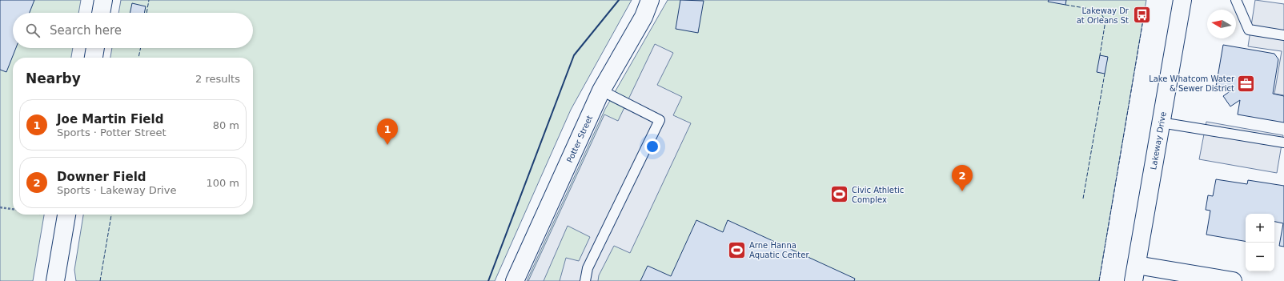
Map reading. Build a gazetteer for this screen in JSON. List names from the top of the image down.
{
  "streets": {
    "street": ["Potter Street", "Lakeway Drive"]
  },
  "places": {
    "bus stop": ["Lakeway Dr at Orleans St"],
    "office": ["Lake Whatcom Water & Sewer District"],
    "sports": ["Civic Athletic Complex", "Arne Hanna Aquatic Center"]
  },
  "north": "left",
  "page": {
    "search": "Search here",
    "heading": ["Nearby", "2 results"],
    "list": [
      {
        "mark": "1",
        "name": "Joe Martin Field",
        "note": "Sports · Potter Street",
        "value": "80 m"
      },
      {
        "mark": "2",
        "name": "Downer Field",
        "note": "Sports · Lakeway Drive",
        "value": "100 m"
      }
    ],
    "pins": ["1", "2"],
    "map_buttons": ["+", "−"]
  }
}
